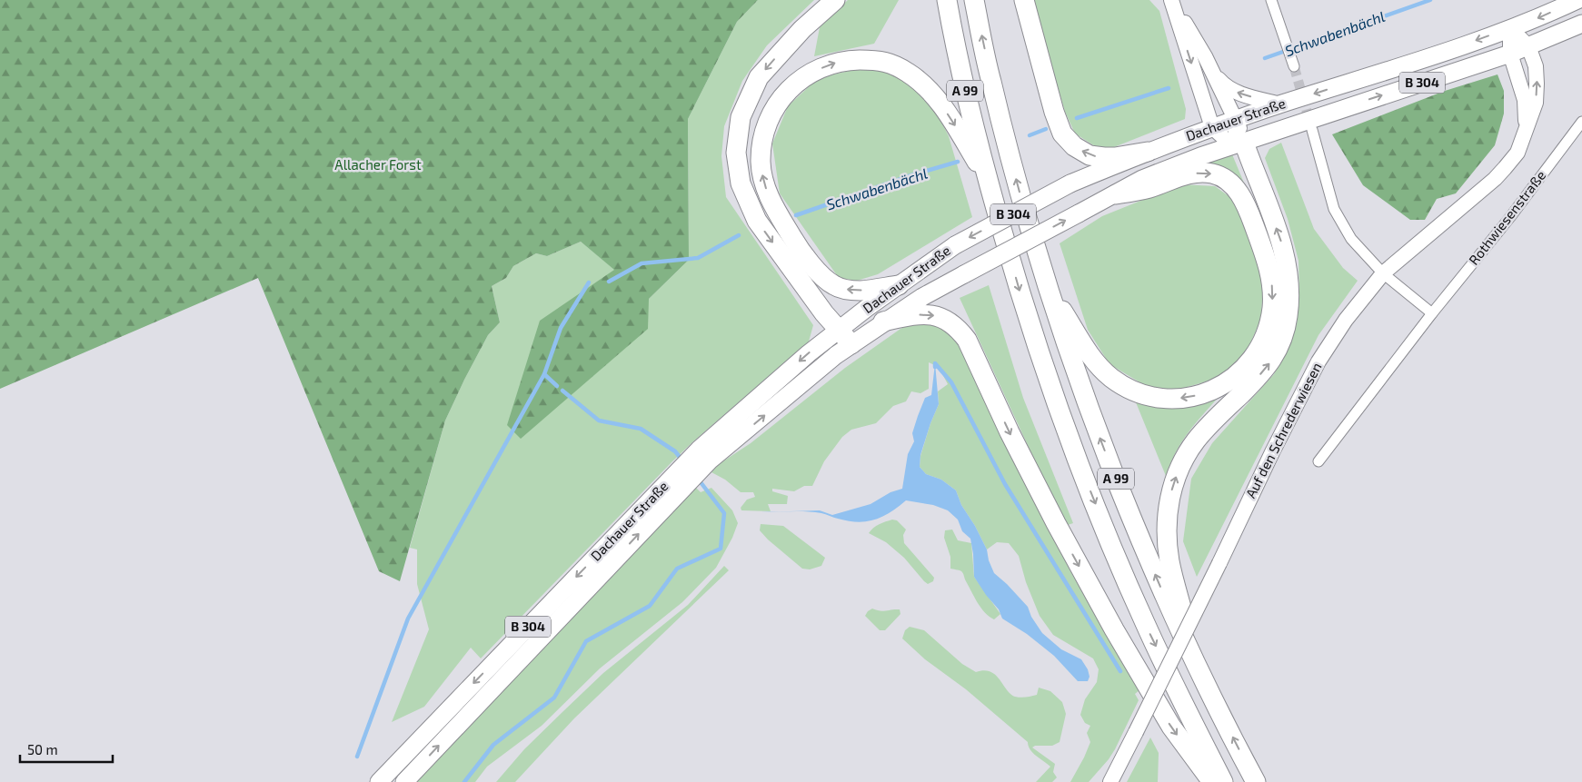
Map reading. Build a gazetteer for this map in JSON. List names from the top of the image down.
{
  "streets": {
    "highway": ["A 99"],
    "main road": ["B 304", "Dachauer Straße"],
    "street": ["Rothwiesenstraße", "Auf den Schrederwiesen"]
  },
  "crossings": [
    ["Dachauer Straße", "Auf den Schrederwiesen"]
  ],
  "water": ["Schwabenbächl"],
  "parks": ["Allacher Forst"],
  "scale_bar": "50 m"
}
